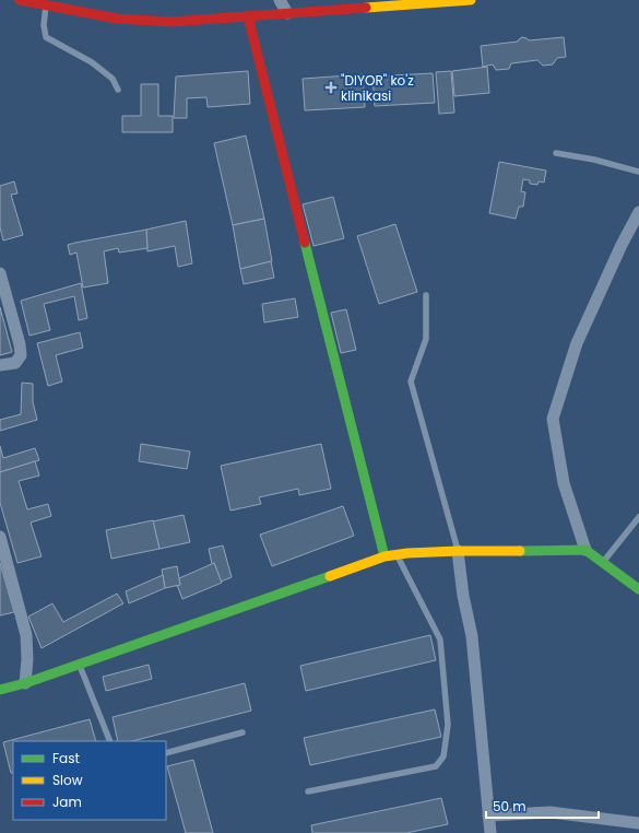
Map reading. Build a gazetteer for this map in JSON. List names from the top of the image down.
{
  "places": {
    "health": ["\"DIYOR\" ko'z klinikasi"]
  },
  "legend": ["Fast", "Slow", "Jam"],
  "scale_bar": "50 m"
}
